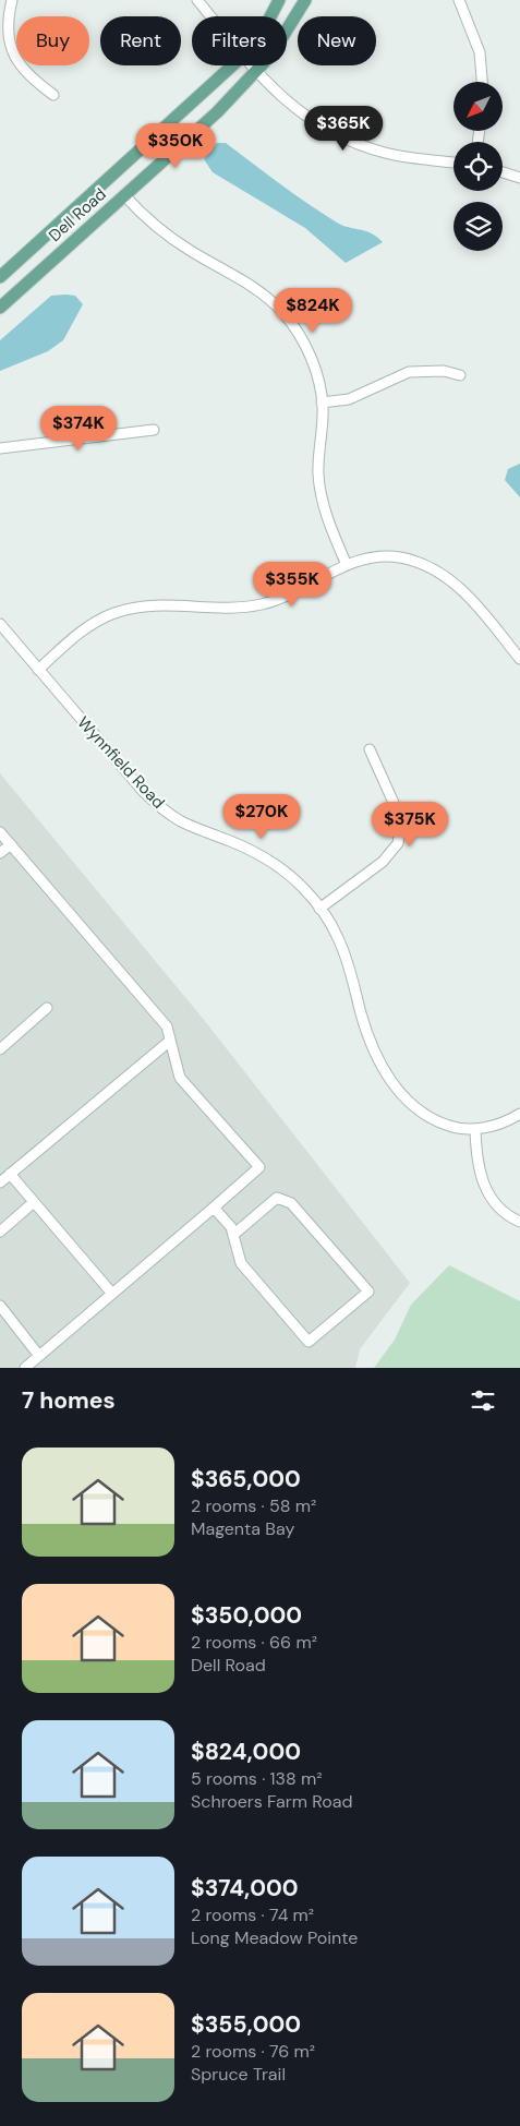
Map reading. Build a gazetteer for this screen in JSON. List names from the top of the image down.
{
  "streets": {
    "main road": ["Dell Road"],
    "street": ["Wynnfield Road"]
  },
  "north": "bottom left",
  "page": {
    "chip": [
      "Buy",
      "Rent",
      "Filters",
      "New"
    ],
    "price": [
      "$365K",
      "$350K",
      "$824K",
      "$374K",
      "$355K",
      "$270K",
      "$375K"
    ],
    "heading": "7 homes",
    "list": [
      {
        "name": "$365,000",
        "note": "2 rooms · 58 m² · Magenta Bay"
      },
      {
        "name": "$350,000",
        "note": "2 rooms · 66 m² · Dell Road"
      },
      {
        "name": "$824,000",
        "note": "5 rooms · 138 m² · Schroers Farm Road"
      },
      {
        "name": "$374,000",
        "note": "2 rooms · 74 m² · Long Meadow Pointe"
      },
      {
        "name": "$355,000",
        "note": "2 rooms · 76 m² · Spruce Trail"
      }
    ]
  }
}
